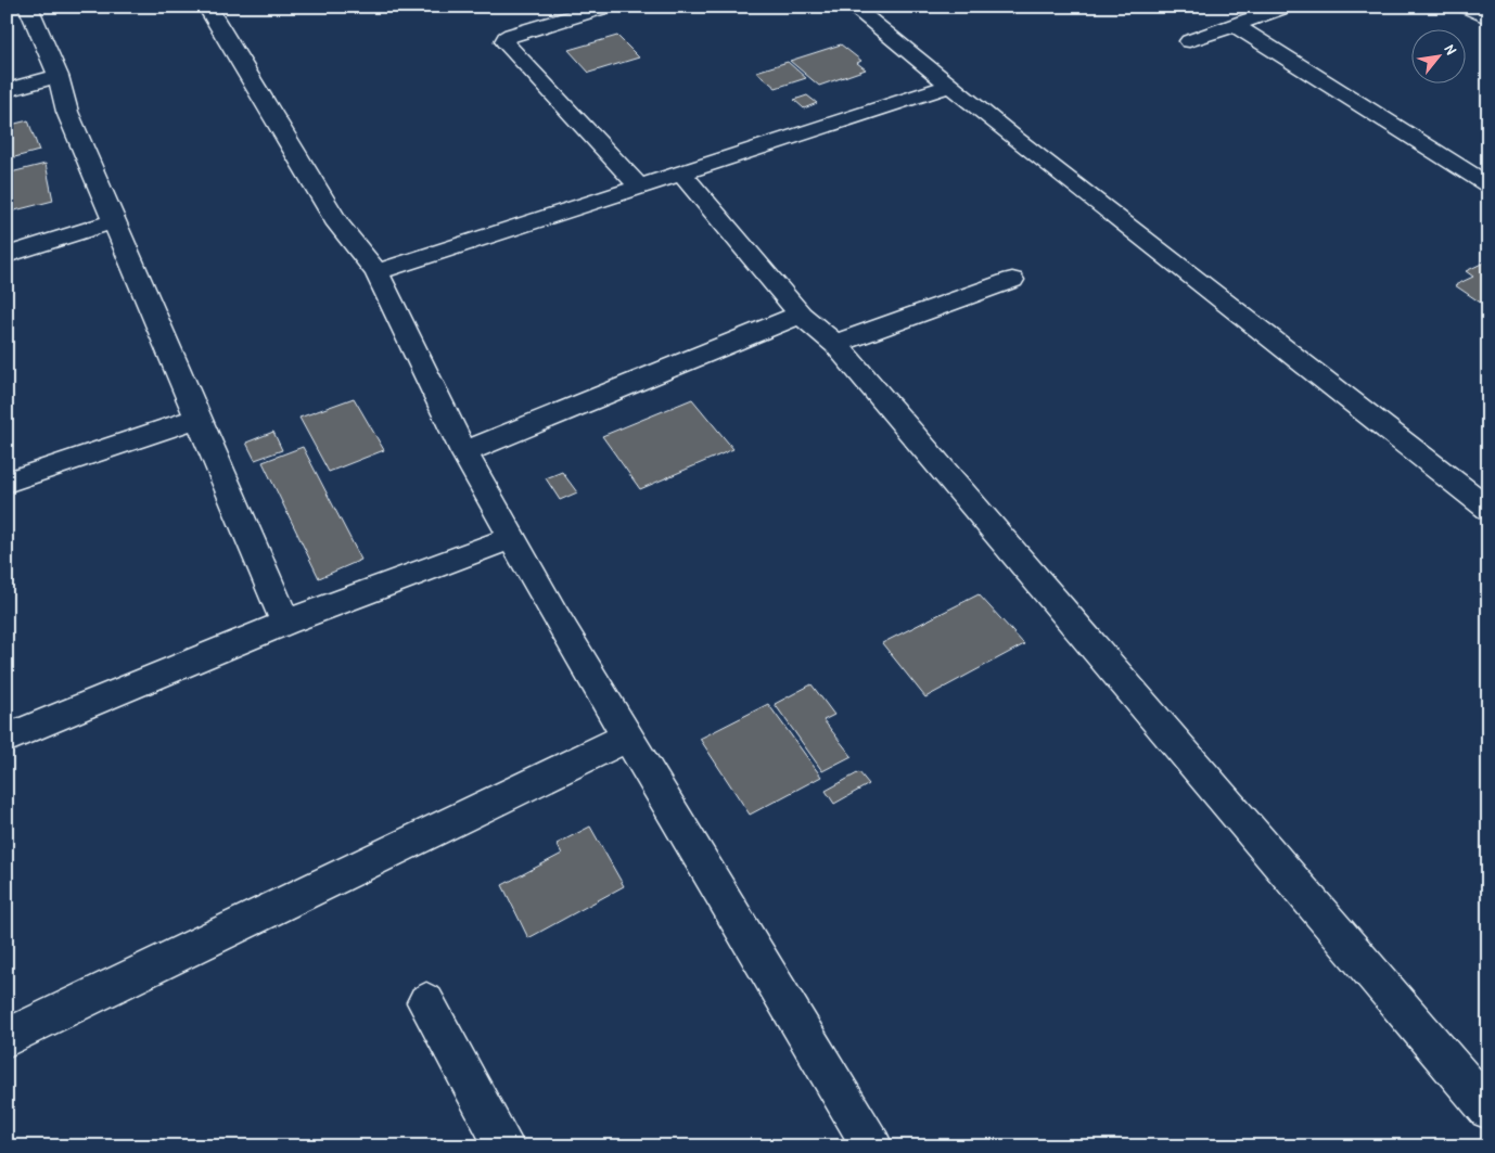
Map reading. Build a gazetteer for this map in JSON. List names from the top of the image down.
{
  "north": "top right"
}
